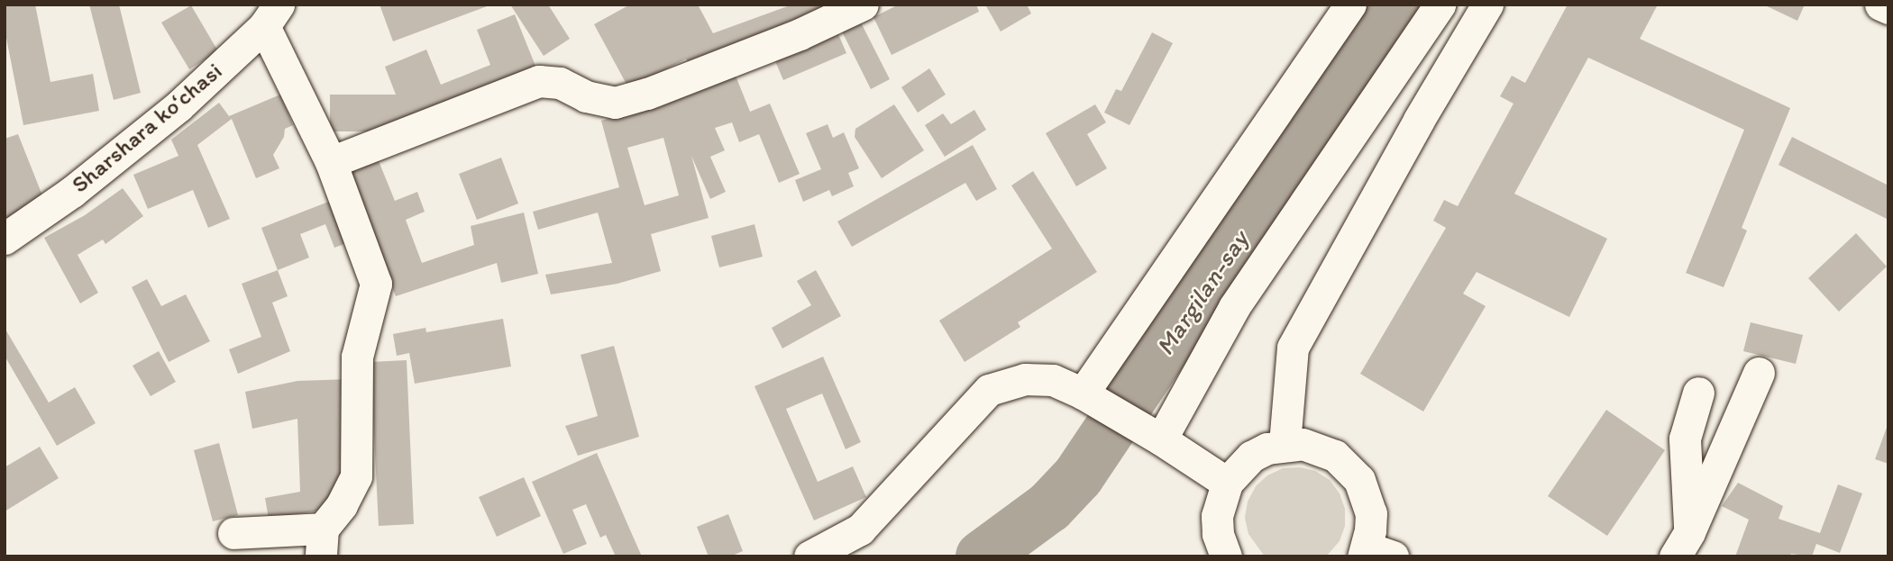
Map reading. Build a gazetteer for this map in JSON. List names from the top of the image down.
{
  "streets": {
    "street": ["Sharshara koʻchasi"]
  },
  "water": ["Margilan-say"]
}
